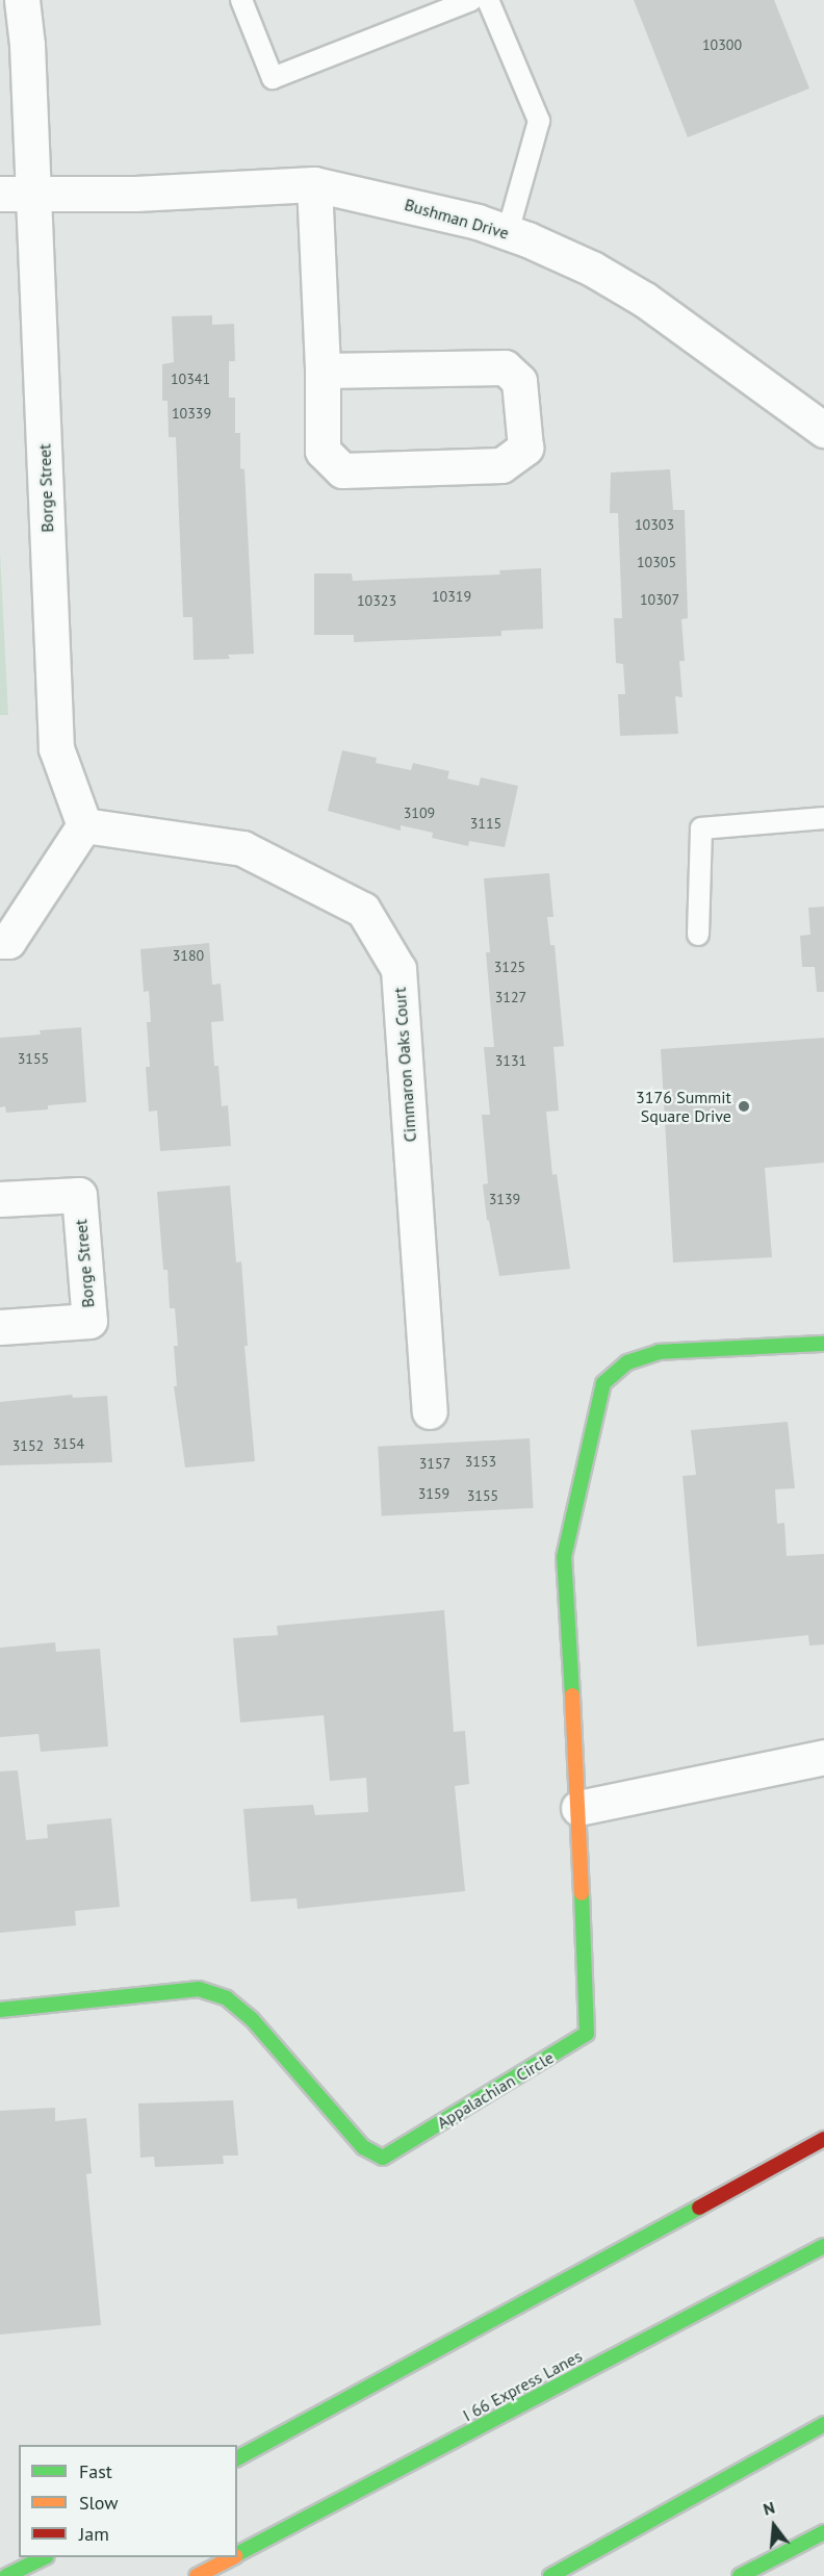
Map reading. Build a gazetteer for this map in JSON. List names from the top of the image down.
{
  "streets": {
    "main road": ["Appalachian Circle", "I 66 Express Lanes"],
    "street": ["Bushman Drive", "Borge Street", "Cimmaron Oaks Court"]
  },
  "crossings": [
    ["Bushman Drive", "Borge Street"],
    ["Borge Street", "Cimmaron Oaks Court"]
  ],
  "places": ["3176 Summit Square Drive"],
  "house_numbers": [
    "10300",
    "10341",
    "10339",
    "10303",
    "10305",
    "10319",
    "10307",
    "10323",
    "3109",
    "3115",
    "3180",
    "3125",
    "3127",
    "3155",
    "3131",
    "3139",
    "3154",
    "3152",
    "3153",
    "3157",
    "3159",
    "3155"
  ],
  "legend": ["Fast", "Slow", "Jam"],
  "north": "top"
}
